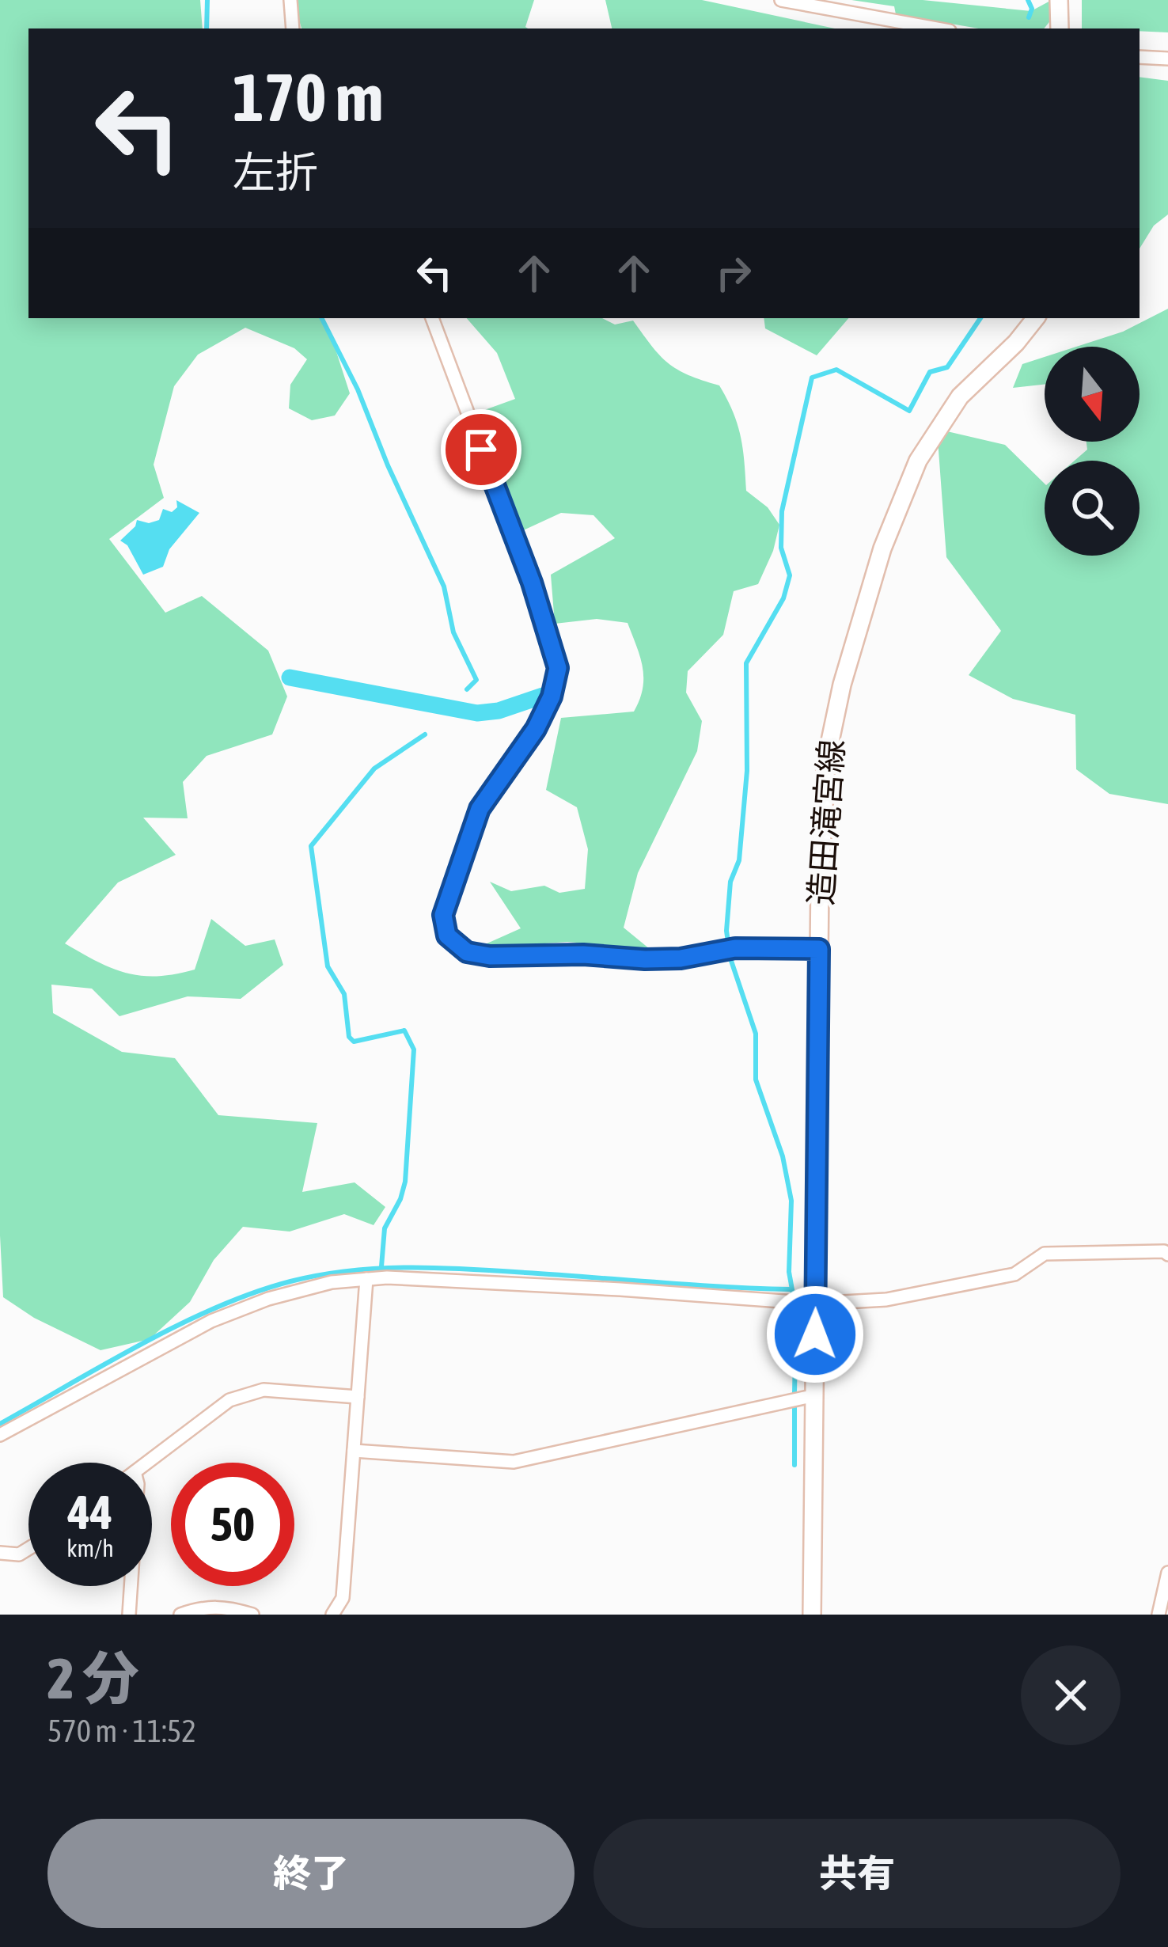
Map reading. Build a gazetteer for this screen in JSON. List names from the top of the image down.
{
  "streets": {
    "main road": ["造田滝宮線"]
  },
  "north": "bottom",
  "page": {
    "turn": ["170 m", "左折"],
    "speed": "44 km/h",
    "limit": "50",
    "heading": ["2 分", "570 m · 11:52"],
    "buttons": ["終了", "共有"]
  }
}
